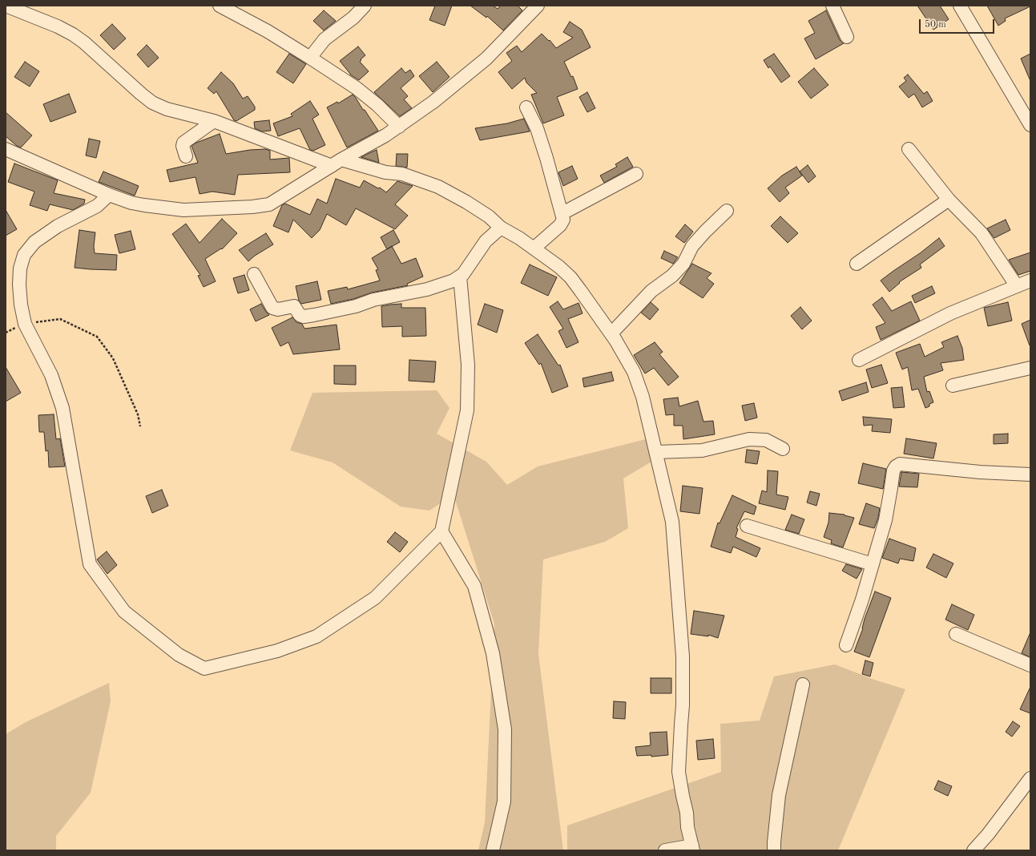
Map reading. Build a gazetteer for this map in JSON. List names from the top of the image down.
{
  "scale_bar": "50 m"
}
